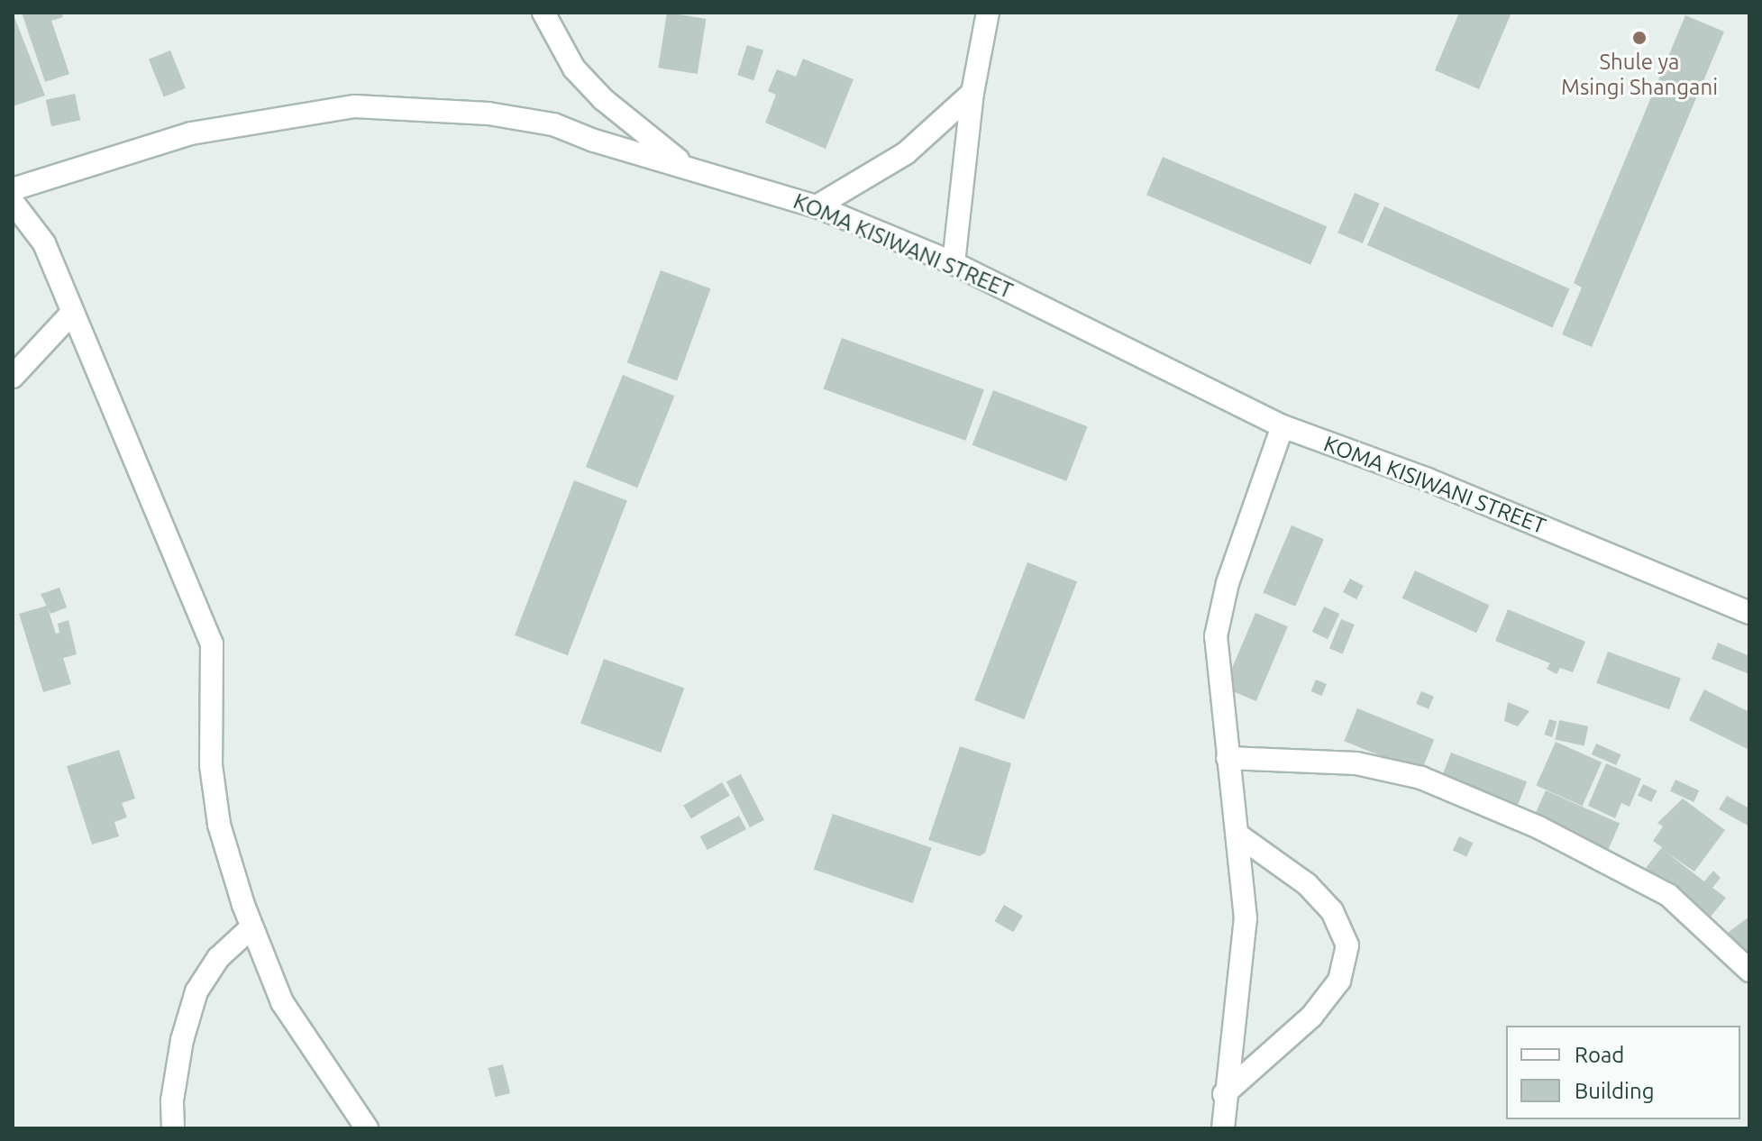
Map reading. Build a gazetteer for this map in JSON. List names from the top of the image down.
{
  "streets": {
    "street": ["KOMA KISIWANI STREET"]
  },
  "places": ["Shule ya Msingi Shangani"],
  "legend": ["Road", "Building"]
}
